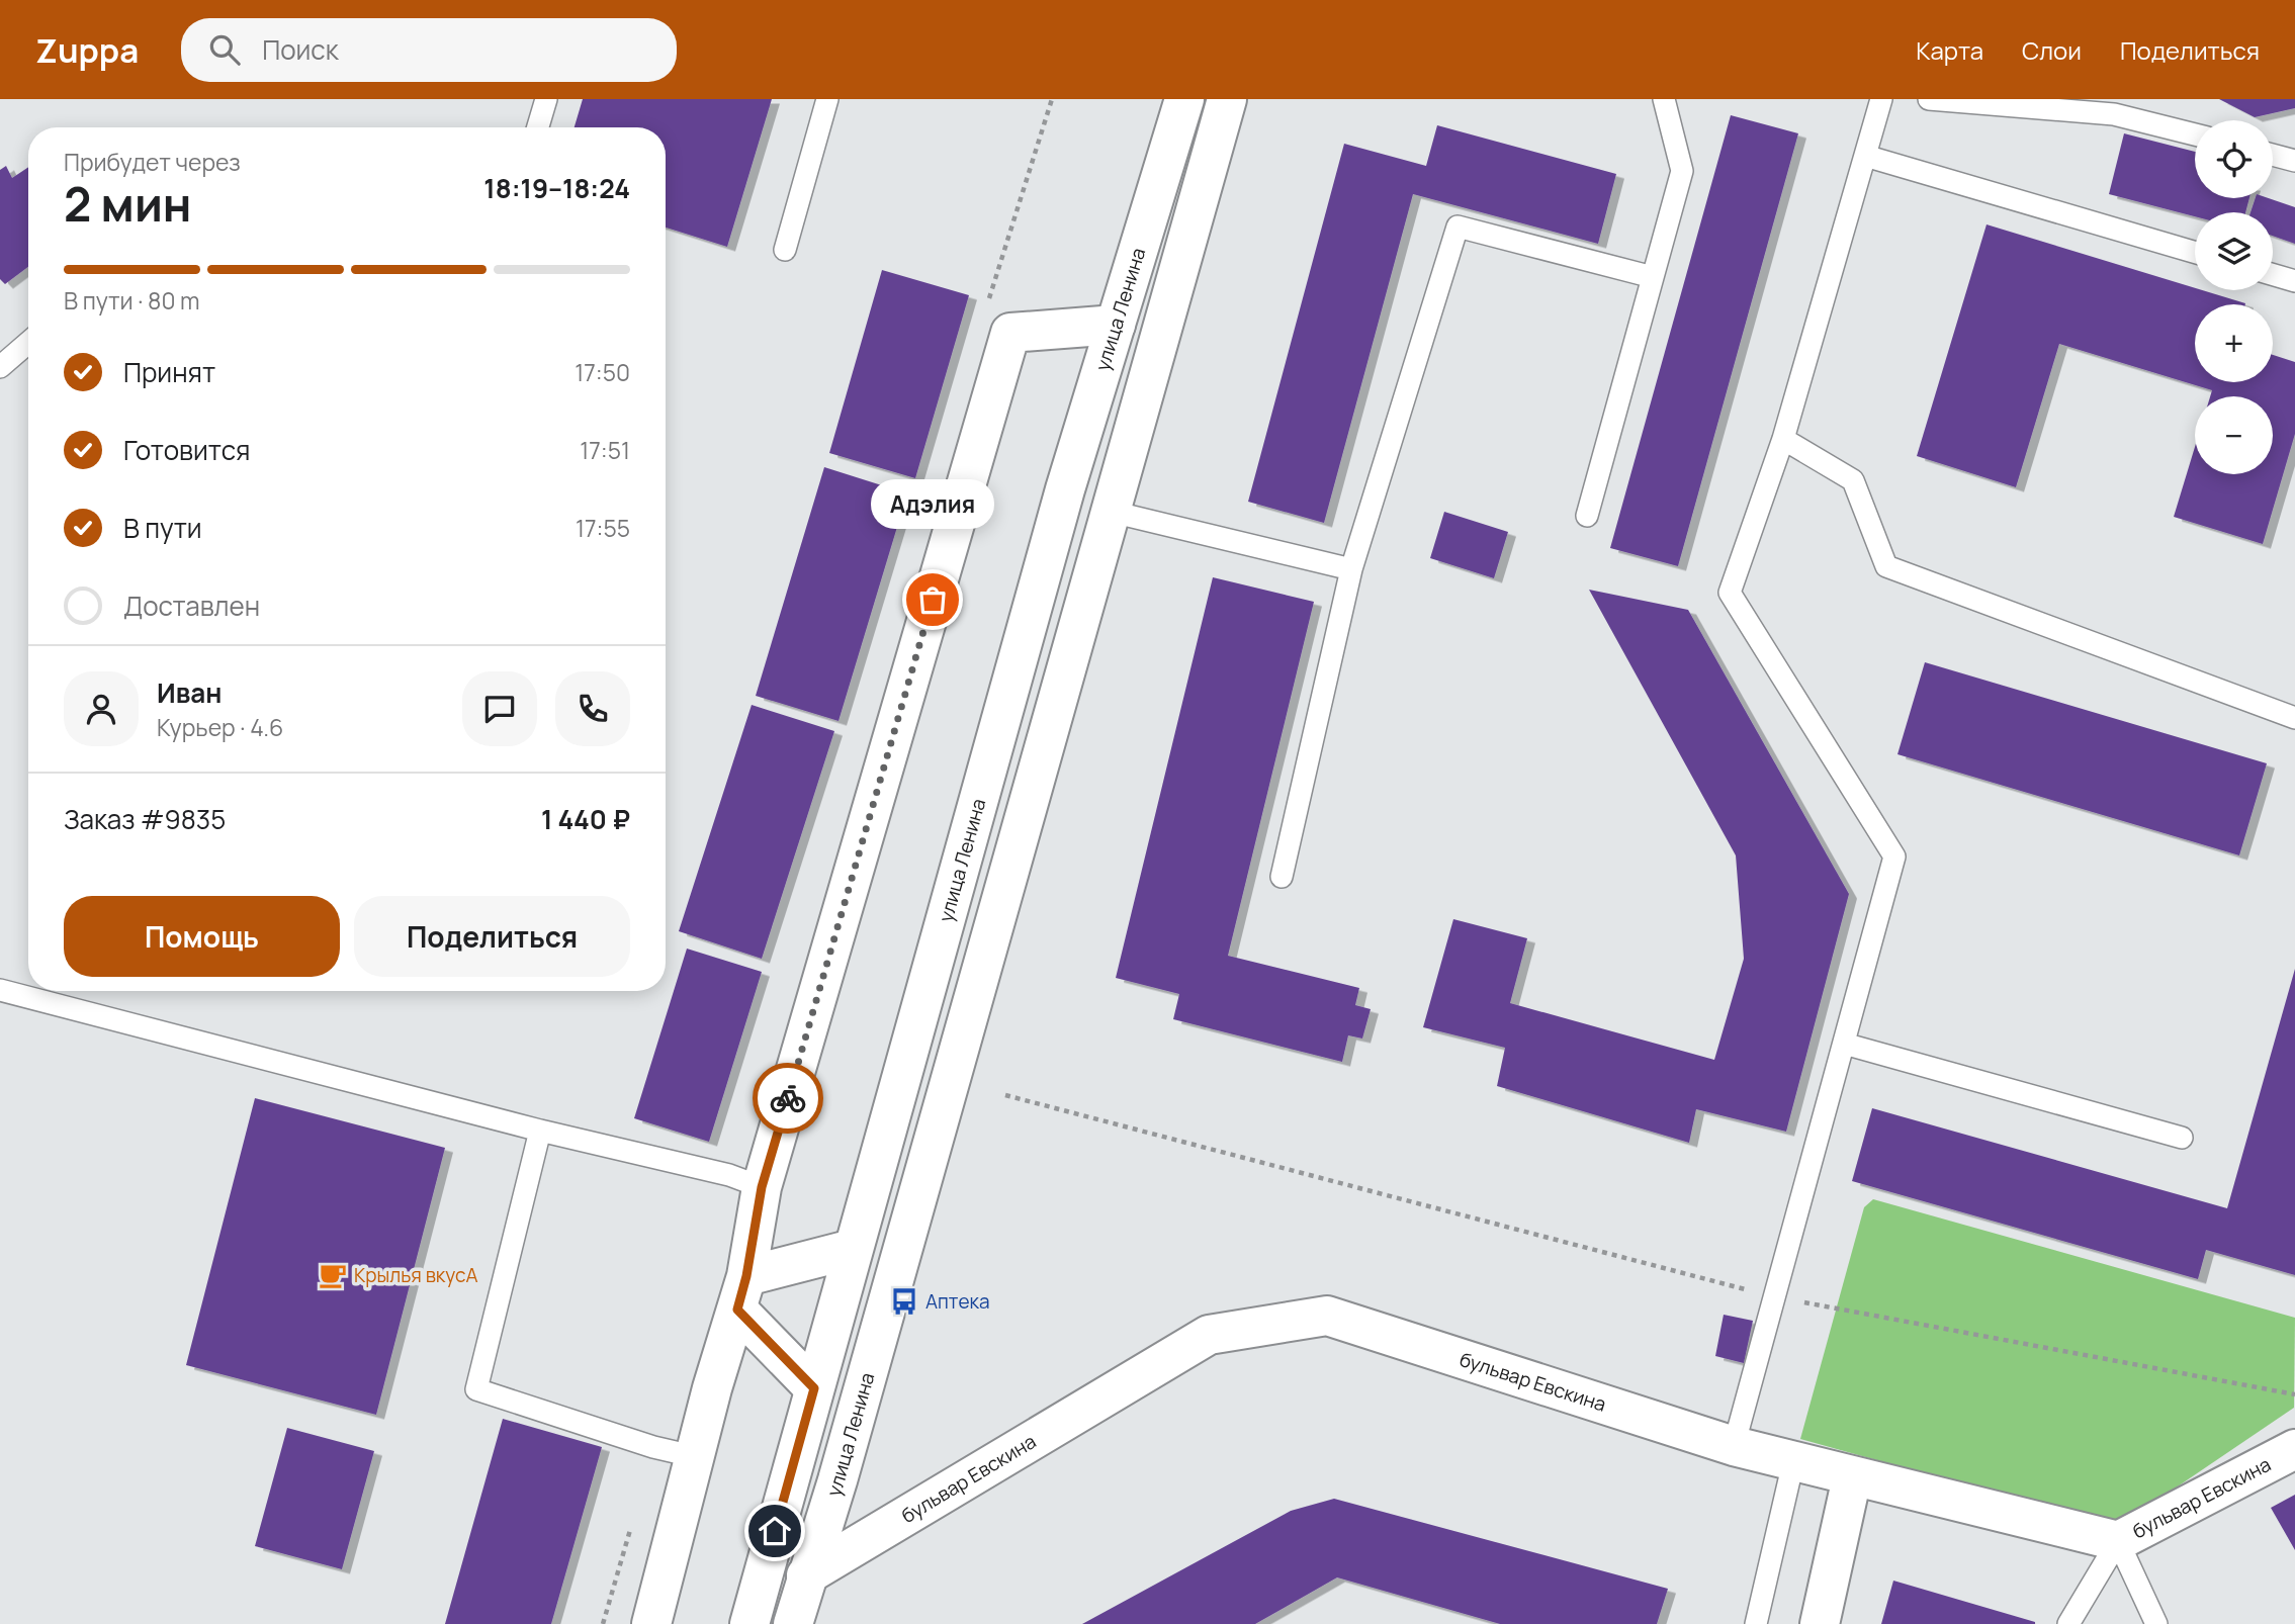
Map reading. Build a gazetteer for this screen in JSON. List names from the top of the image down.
{
  "streets": {
    "street": ["улица Ленина", "бульвар Евскина"]
  },
  "crossings": [
    ["улица Ленина", "бульвар Евскина"]
  ],
  "places": {
    "other": ["Адэлия"],
    "cafe": ["Крылья вкусА"],
    "bus stop": ["Аптека"]
  },
  "page": {
    "header": "Zuppa",
    "search": "Поиск",
    "nav": ["Карта", "Слои", "Поделиться"],
    "map_buttons": ["+", "−"],
    "heading": ["2 мин", "Прибудет через", "18:19–18:24"],
    "panel": [
      "Иван",
      "Курьер · 4.6",
      "Заказ #9835",
      "1 440 ₽"
    ],
    "bar": "В пути · 80 m",
    "list": [
      ["Принят", "17:50"],
      ["Готовится", "17:51"],
      ["В пути", "17:55"],
      "Доставлен"
    ],
    "bubble": "Адэлия",
    "buttons": ["Помощь", "Поделиться"]
  }
}
